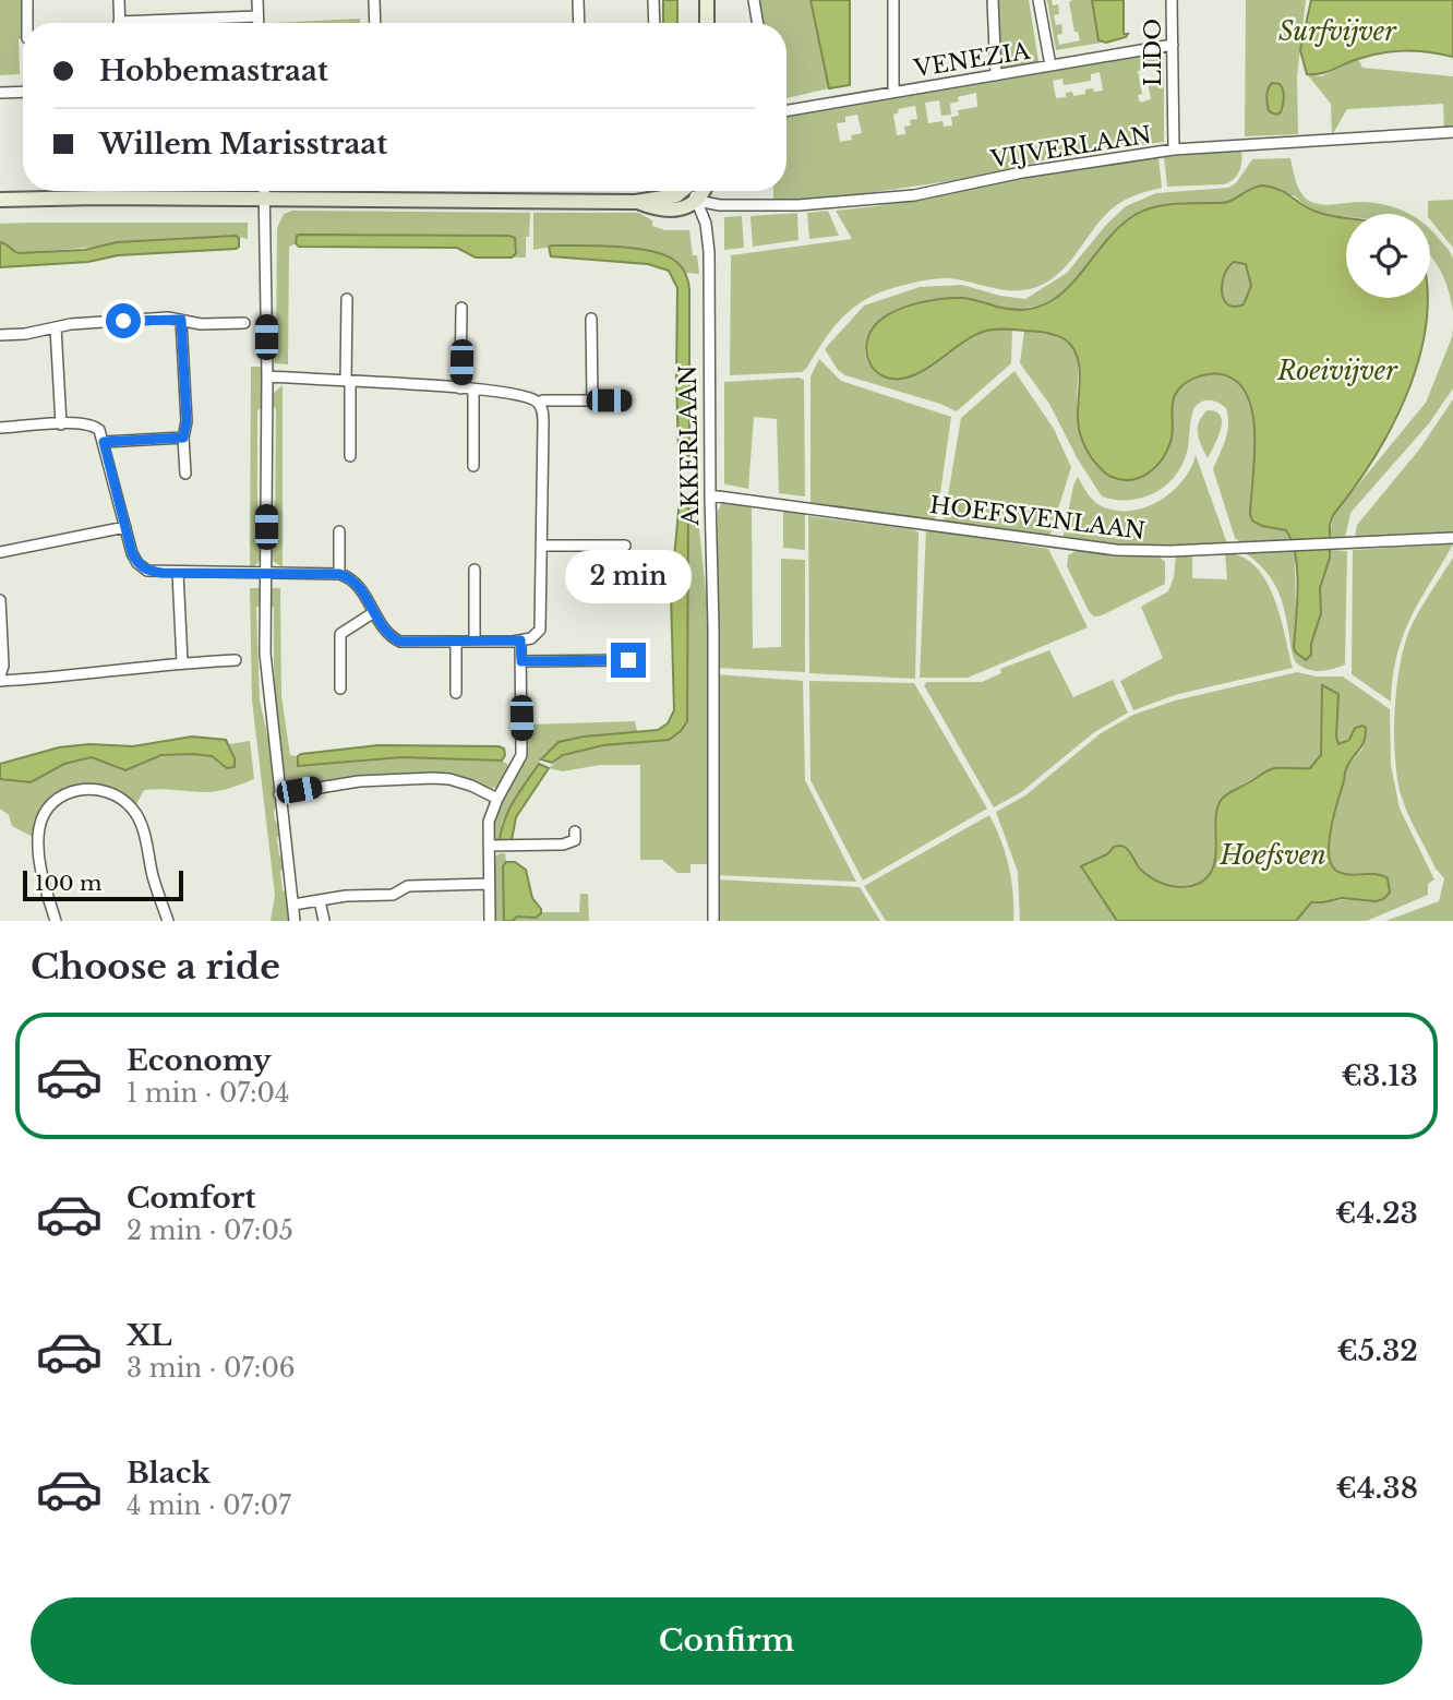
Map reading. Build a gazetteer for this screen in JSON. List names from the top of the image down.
{
  "streets": {
    "street": [
      "LIDO",
      "VENEZIA",
      "VIJVERLAAN",
      "AKKERLAAN",
      "HOEFSVENLAAN"
    ]
  },
  "crossings": [
    ["LIDO", "VENEZIA"],
    ["LIDO", "VIJVERLAAN"],
    ["VIJVERLAAN", "AKKERLAAN"],
    ["AKKERLAAN", "HOEFSVENLAAN"]
  ],
  "water": ["Surfvijver", "Roeivijver", "Hoefsven"],
  "scale_bar": "100 m",
  "page": {
    "banner": ["Hobbemastraat", "Willem Marisstraat"],
    "bubble": "2 min",
    "scale": "100 m",
    "heading": "Choose a ride",
    "list": [
      {
        "name": "Economy",
        "note": "1 min · 07:04",
        "value": "€3.13"
      },
      {
        "name": "Comfort",
        "note": "2 min · 07:05",
        "value": "€4.23"
      },
      {
        "name": "XL",
        "note": "3 min · 07:06",
        "value": "€5.32"
      },
      {
        "name": "Black",
        "note": "4 min · 07:07",
        "value": "€4.38"
      }
    ],
    "buttons": "Confirm"
  }
}
